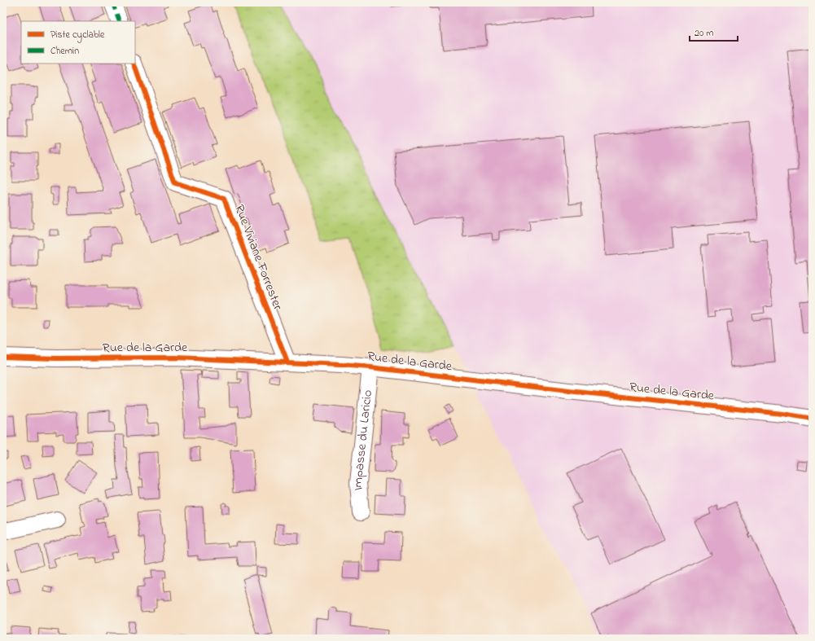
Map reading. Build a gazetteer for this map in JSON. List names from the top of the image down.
{
  "streets": {
    "street": ["Rue Viviane Forrester", "Rue de la Garde", "Impasse du Laricio"]
  },
  "crossings": [
    ["Rue Viviane Forrester", "Rue de la Garde"],
    ["Rue de la Garde", "Impasse du Laricio"]
  ],
  "legend": ["Piste cyclable", "Chemin"],
  "scale_bar": "20 m"
}
